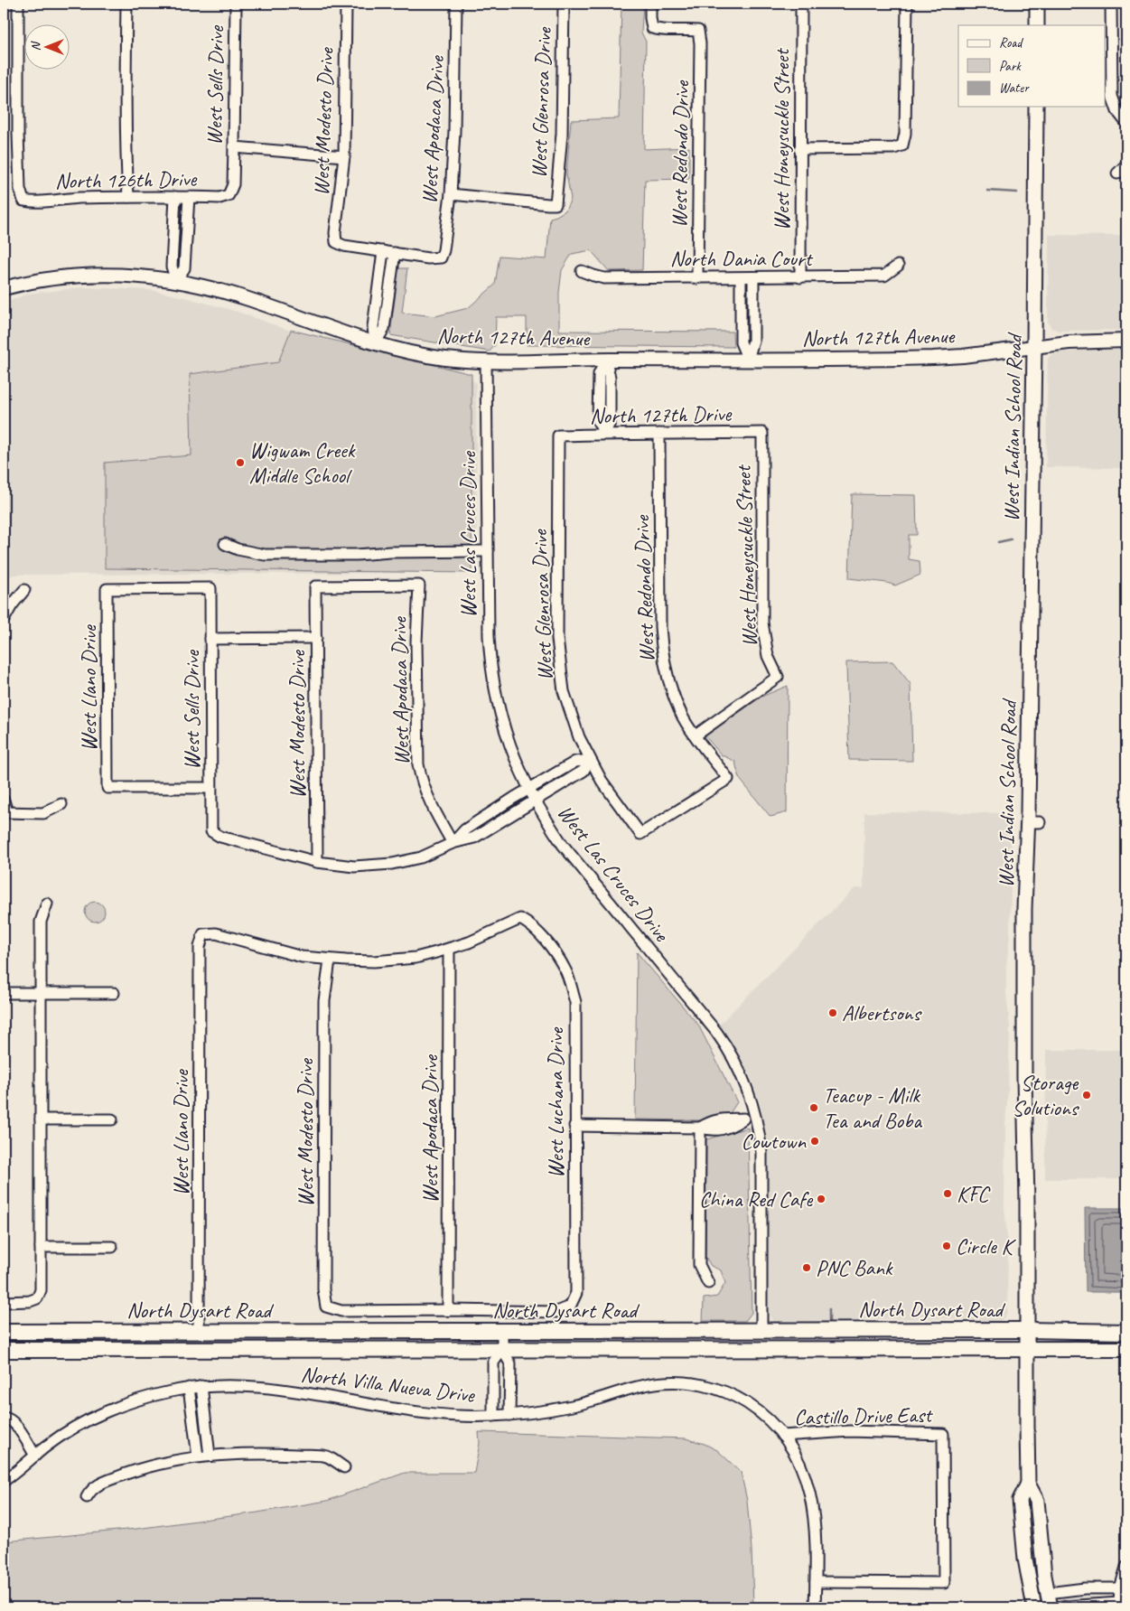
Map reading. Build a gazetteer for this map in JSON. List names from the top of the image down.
{
  "streets": {
    "main road": ["West Indian School Road", "North Dysart Road"],
    "street": [
      "West Sells Drive",
      "West Glenrosa Drive",
      "West Modesto Drive",
      "West Apodaca Drive",
      "West Honeysuckle Street",
      "West Redondo Drive",
      "North 126th Drive",
      "North Dania Court",
      "North 127th Avenue",
      "North 127th Drive",
      "West Las Cruces Drive",
      "West Llano Drive",
      "West Luchana Drive",
      "North Villa Nueva Drive",
      "Castillo Drive East"
    ]
  },
  "crossings": [
    ["West Sells Drive", "West Modesto Drive"],
    ["West Sells Drive", "North 126th Drive"],
    ["West Sells Drive", "West Llano Drive"],
    ["West Glenrosa Drive", "West Apodaca Drive"],
    ["West Glenrosa Drive", "West Redondo Drive"],
    ["West Glenrosa Drive", "North 127th Drive"],
    ["West Modesto Drive", "West Apodaca Drive"],
    ["West Modesto Drive", "West Llano Drive"],
    ["West Modesto Drive", "West Luchana Drive"],
    ["West Apodaca Drive", "West Luchana Drive"],
    ["West Honeysuckle Street", "West Redondo Drive"],
    ["West Honeysuckle Street", "North Dania Court"],
    ["West Honeysuckle Street", "North 127th Drive"],
    ["West Redondo Drive", "North Dania Court"],
    ["West Redondo Drive", "North 127th Drive"],
    ["North 127th Avenue", "West Indian School Road"],
    ["North 127th Avenue", "West Las Cruces Drive"],
    ["West Indian School Road", "North Dysart Road"],
    ["West Las Cruces Drive", "North Dysart Road"],
    ["West Llano Drive", "North Dysart Road"],
    ["North Villa Nueva Drive", "Castillo Drive East"]
  ],
  "places": [
    "Wigwam Creek Middle School",
    "Albertsons",
    "Storage Solutions",
    "Teacup - Milk Tea and Boba",
    "Cowtown",
    "KFC",
    "China Red Cafe",
    "Circle K",
    "PNC Bank"
  ],
  "legend": ["Road", "Park", "Water"],
  "north": "left"
}
